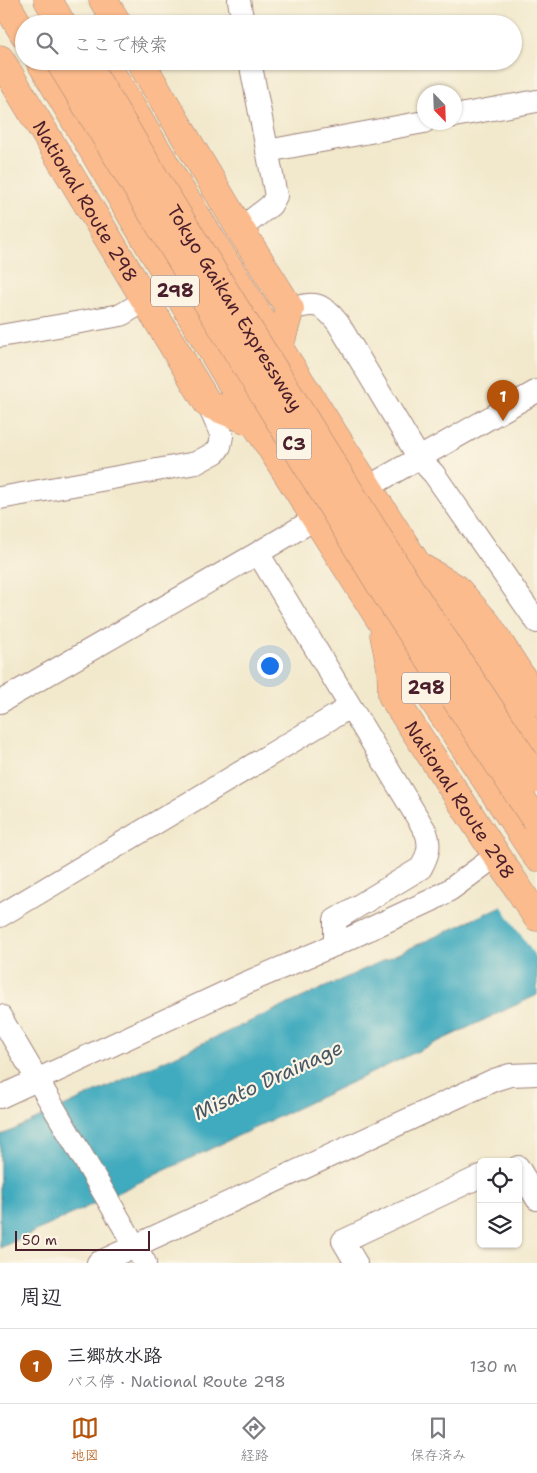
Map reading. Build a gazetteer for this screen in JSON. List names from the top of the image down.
{
  "streets": {
    "highway": [
      "National Route 298",
      "298",
      "Tokyo Gaikan Expressway",
      "C3"
    ]
  },
  "crossings": [
    ["National Route 298", "Tokyo Gaikan Expressway"]
  ],
  "water": ["Misato Drainage"],
  "scale_bar": "50 m",
  "north": "bottom right",
  "page": {
    "search": "ここで検索",
    "pins": "1",
    "scale": "50 m",
    "heading": "周辺",
    "list": [
      {
        "mark": "1",
        "name": "三郷放水路",
        "note": "バス停 · National Route 298",
        "value": "130 m"
      }
    ],
    "nav": ["地図", "経路", "保存済み"]
  }
}
